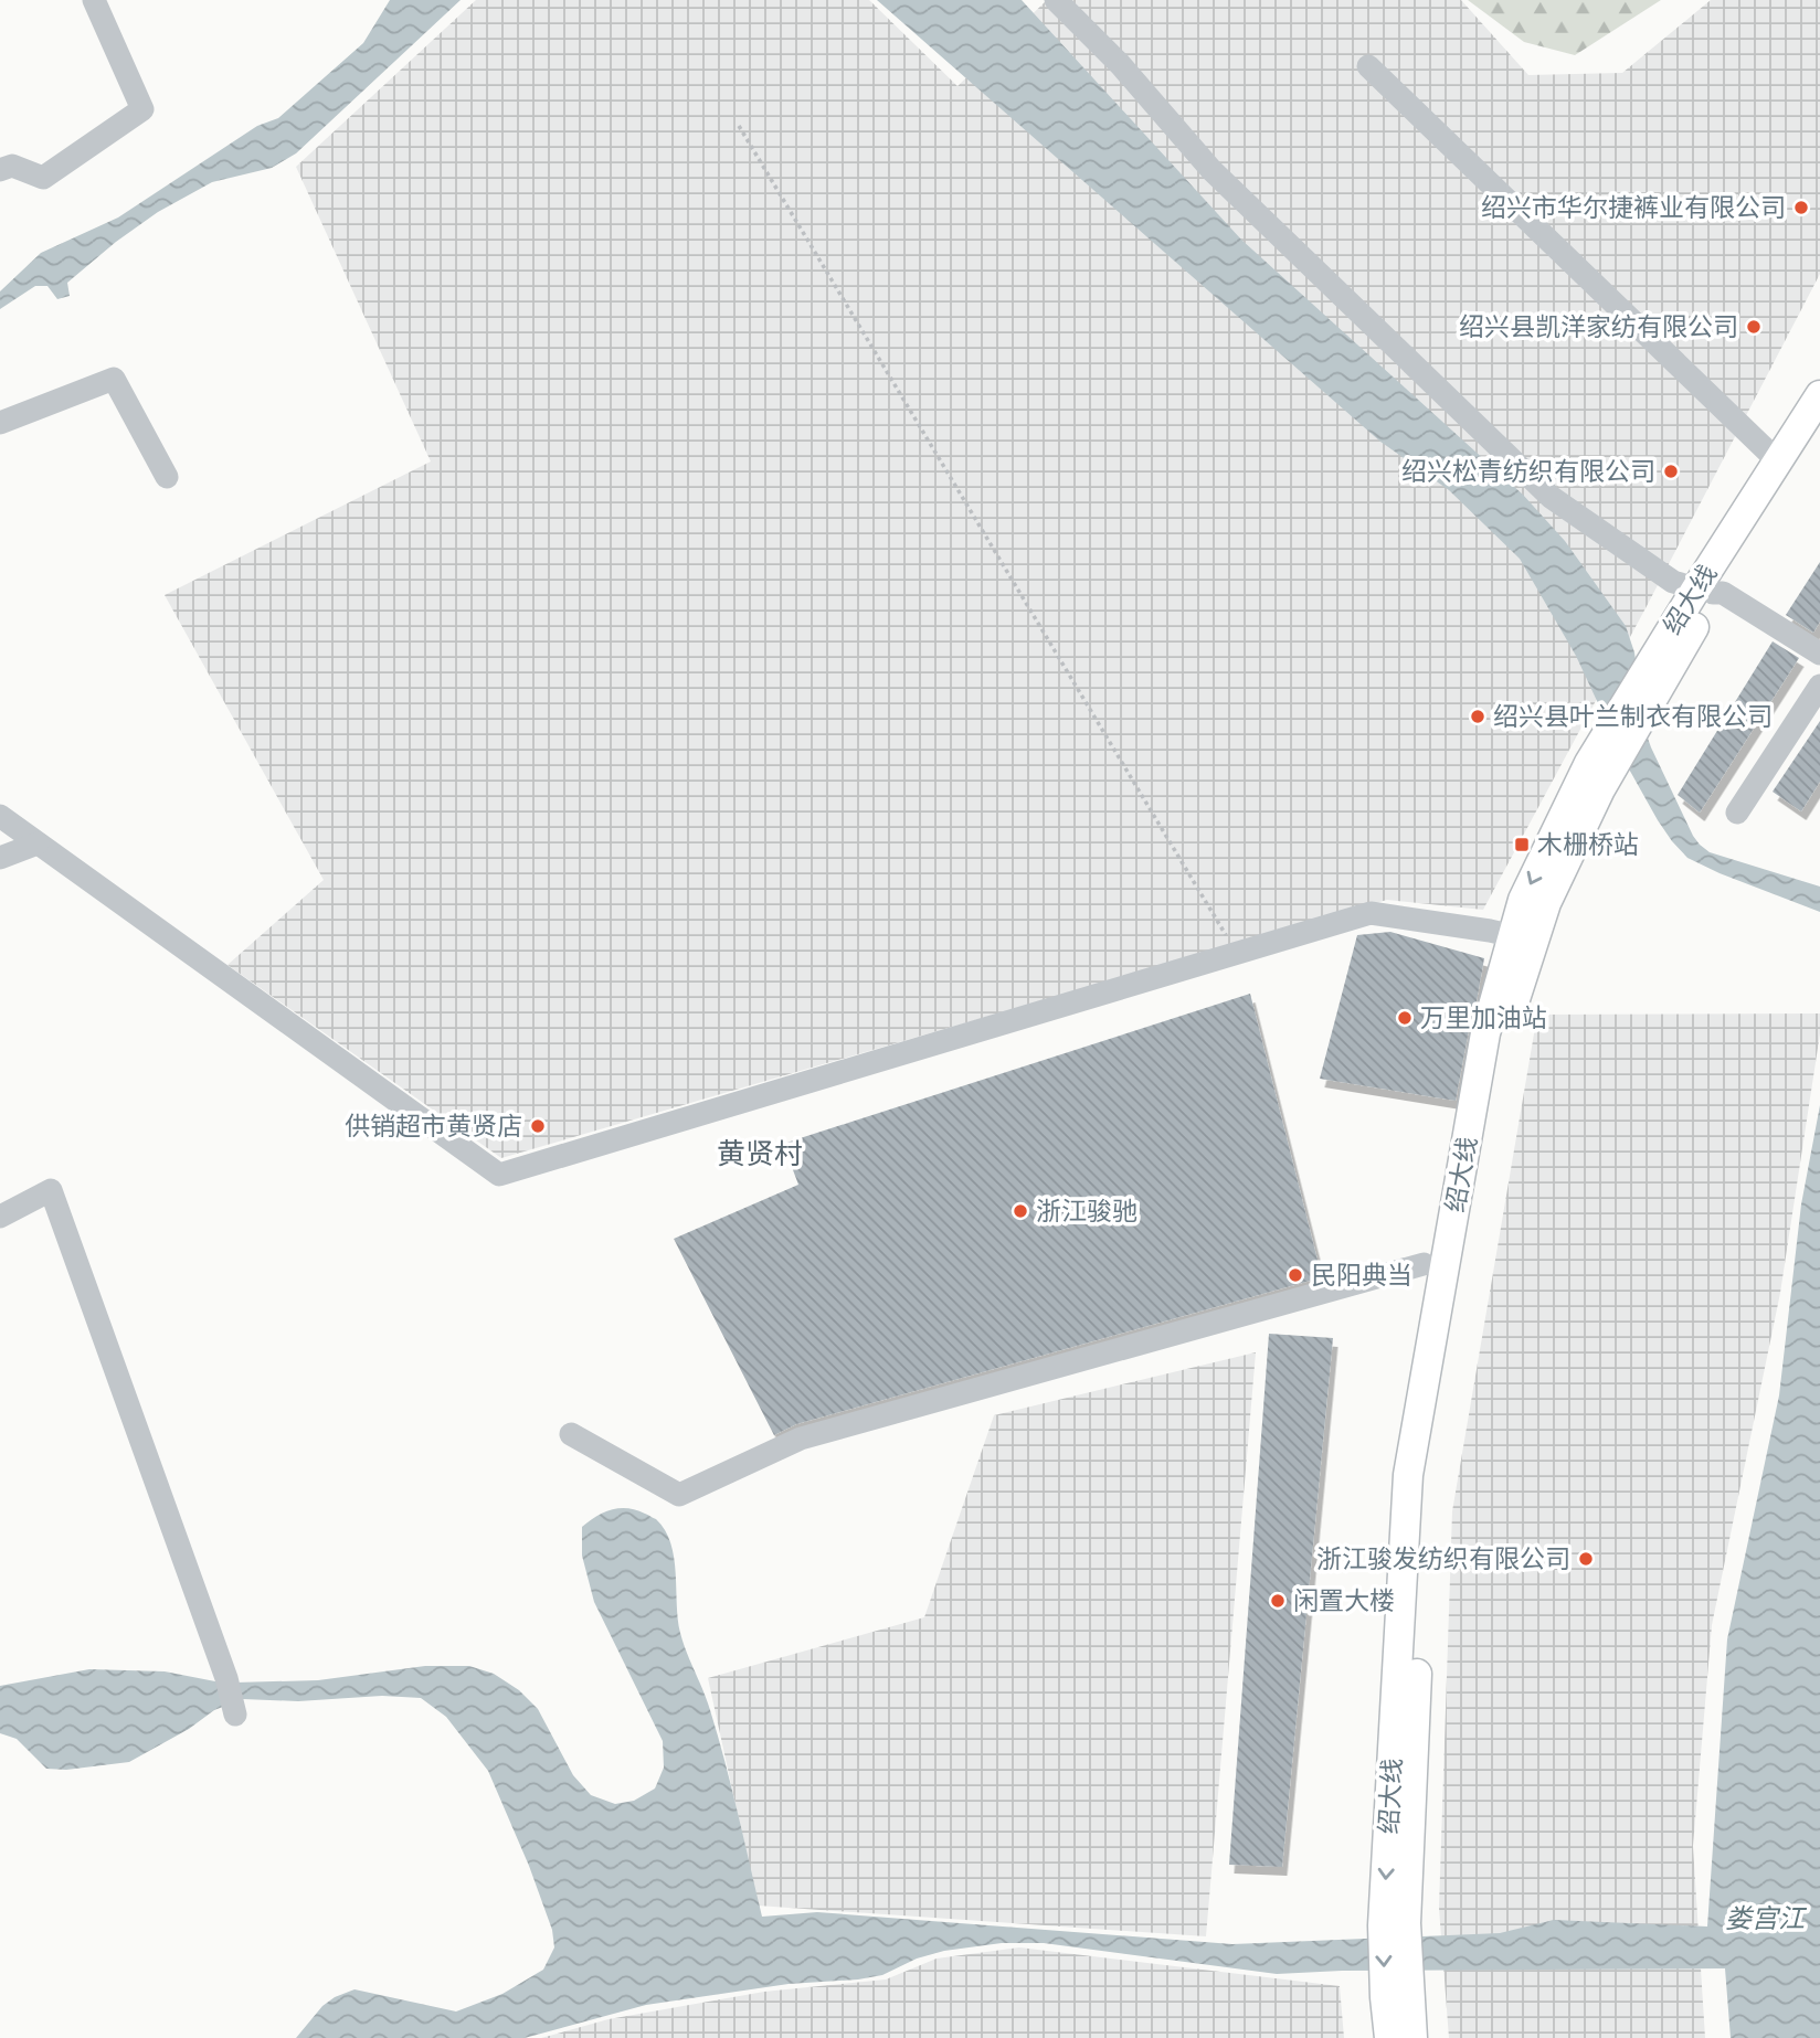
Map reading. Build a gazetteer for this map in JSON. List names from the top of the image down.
{
  "streets": {
    "main road": ["绍大线"]
  },
  "districts": ["黄贤村"],
  "water": ["娄宫江"],
  "places": {
    "other": [
      "绍兴市华尔捷裤业有限公司",
      "绍兴县凯洋家纺有限公司",
      "绍兴松青纺织有限公司",
      "绍兴县叶兰制衣有限公司",
      "万里加油站",
      "供销超市黄贤店",
      "浙江骏驰",
      "民阳典当",
      "浙江骏发纺织有限公司",
      "闲置大楼"
    ],
    "transit": ["木栅桥站"]
  }
}
